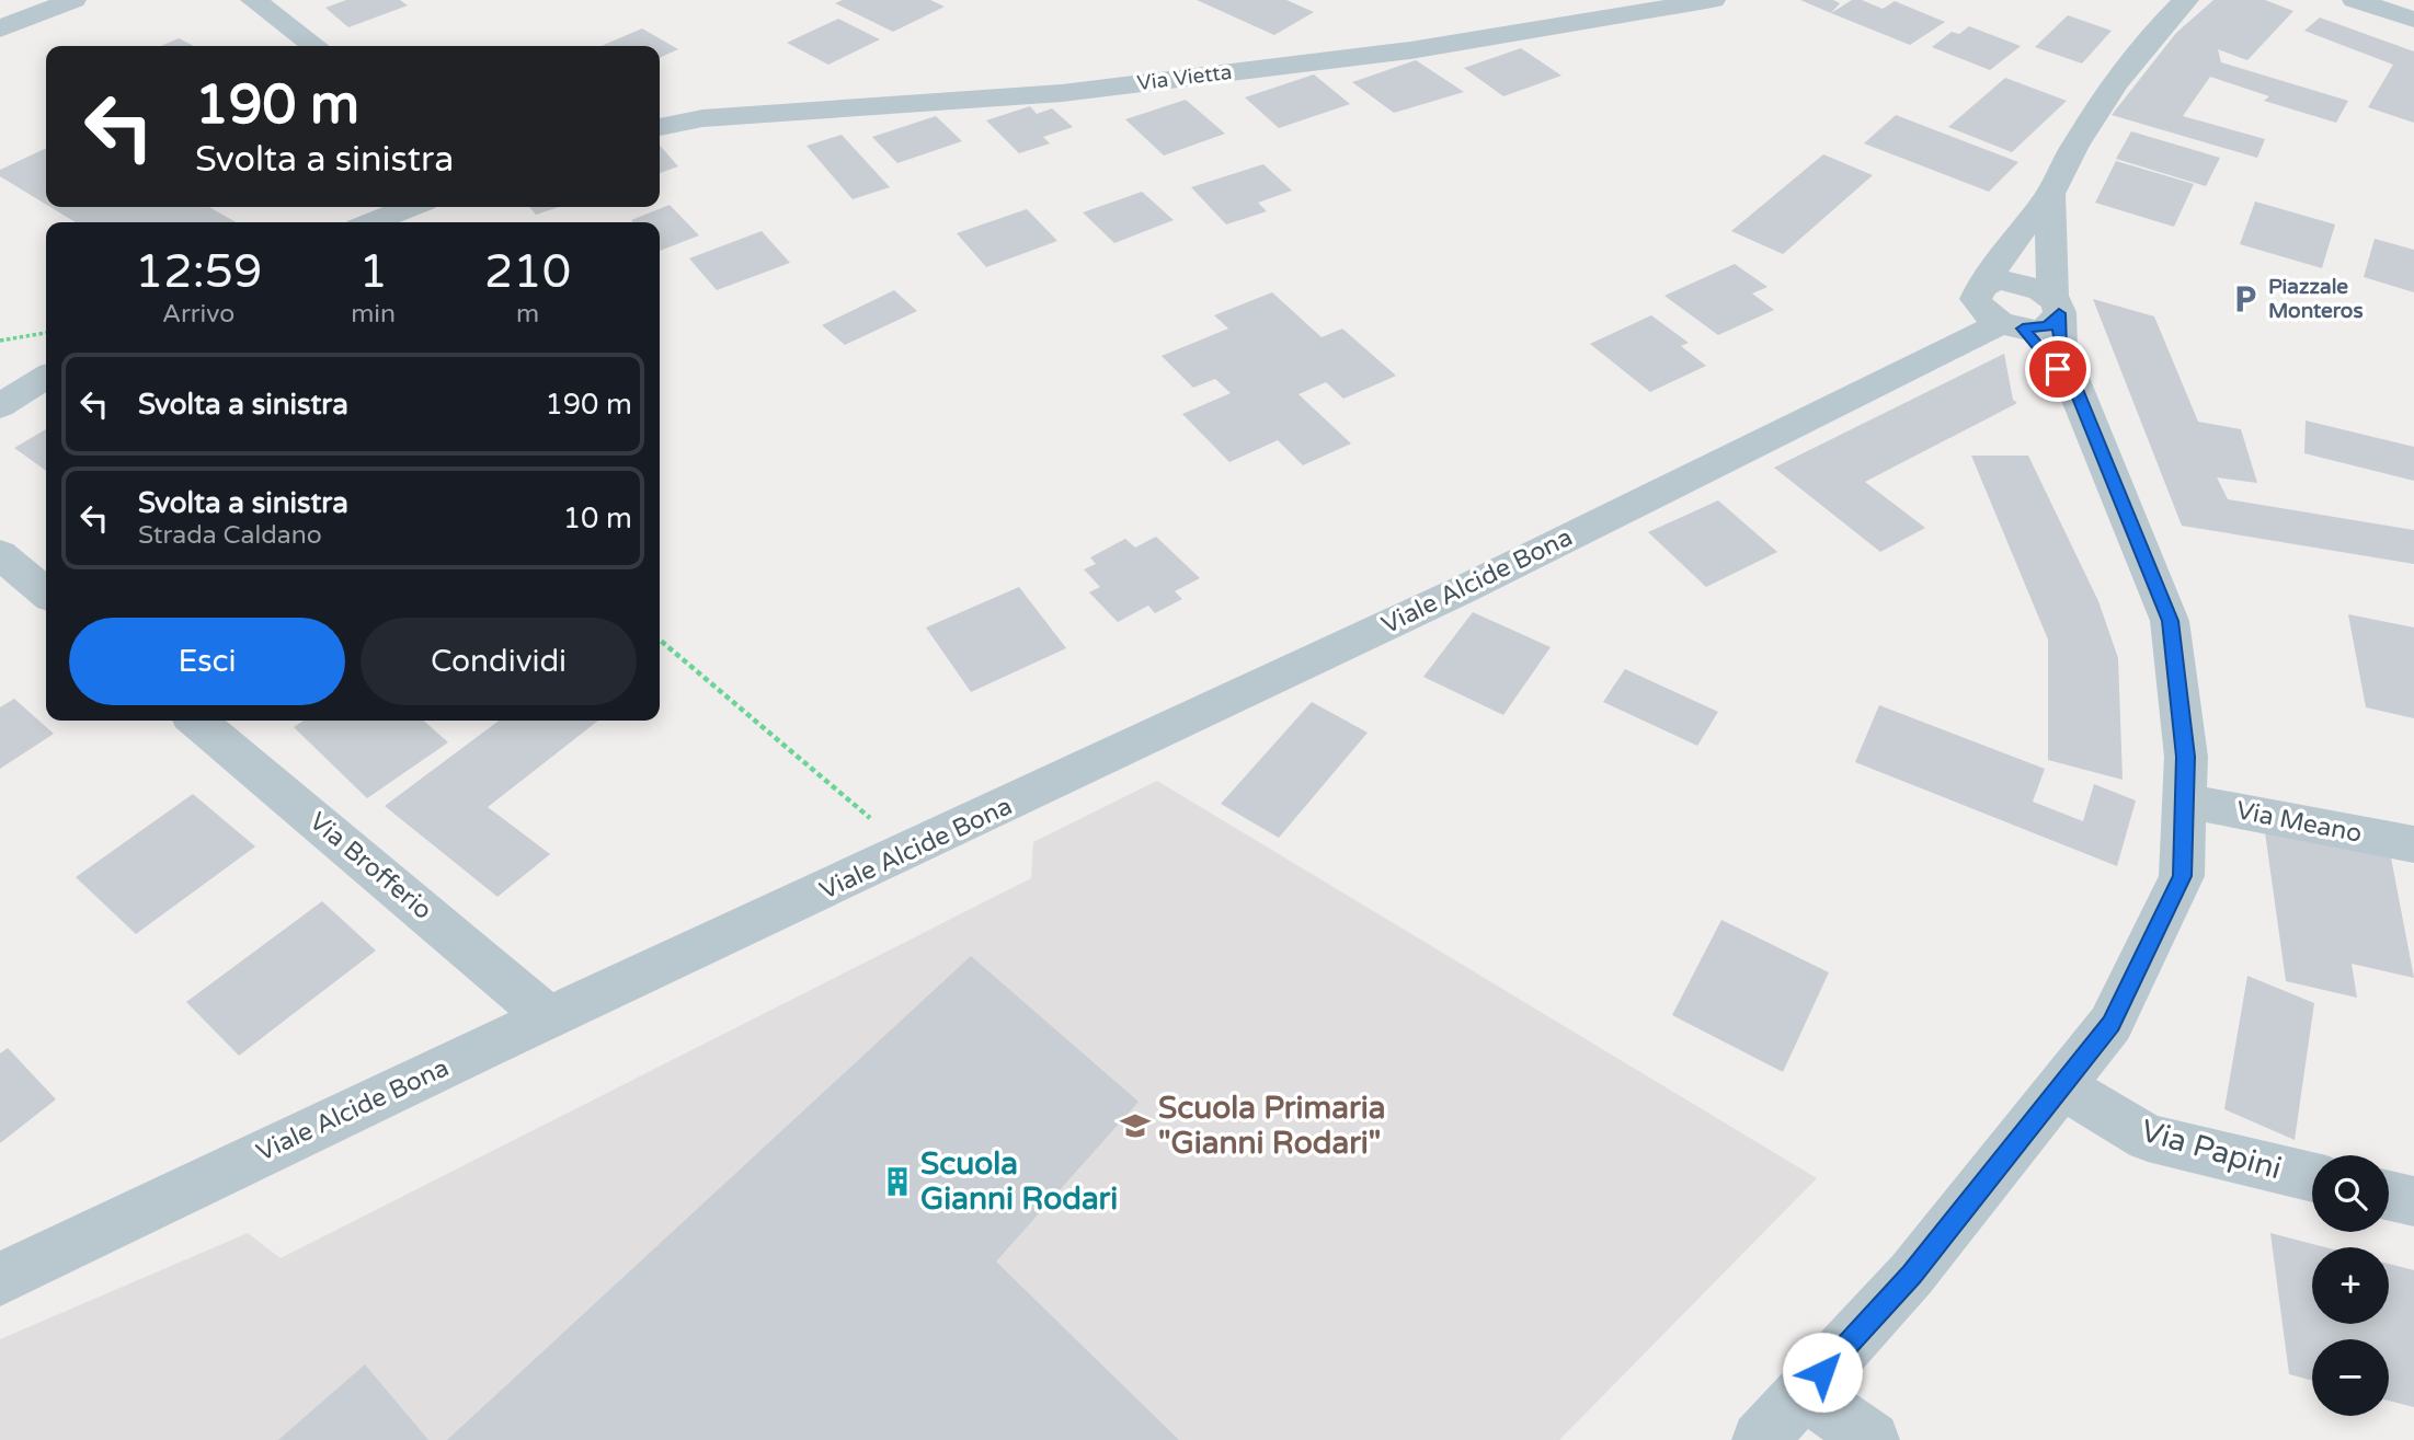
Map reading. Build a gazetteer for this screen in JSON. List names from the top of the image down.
{
  "streets": {
    "street": [
      "Via Vietta",
      "Viale Alcide Bona",
      "Via Meano",
      "Via Brofferio",
      "Via Papini"
    ]
  },
  "crossings": [
    ["Viale Alcide Bona", "Via Brofferio"]
  ],
  "places": {
    "parking": ["Piazzale Monteros"],
    "school or university": ["Scuola Primaria \"Gianni Rodari\""],
    "building": ["Scuola Gianni Rodari"]
  },
  "page": {
    "turn": ["190 m", "Svolta a sinistra"],
    "eta": [
      "12:59",
      "Arrivo",
      "1",
      "min",
      "210",
      "m"
    ],
    "list": [
      {
        "name": "Svolta a sinistra",
        "value": "190 m"
      },
      {
        "name": "Svolta a sinistra",
        "note": "Strada Caldano",
        "value": "10 m"
      }
    ],
    "buttons": ["Esci", "Condividi"],
    "map_buttons": ["+", "−"]
  }
}
